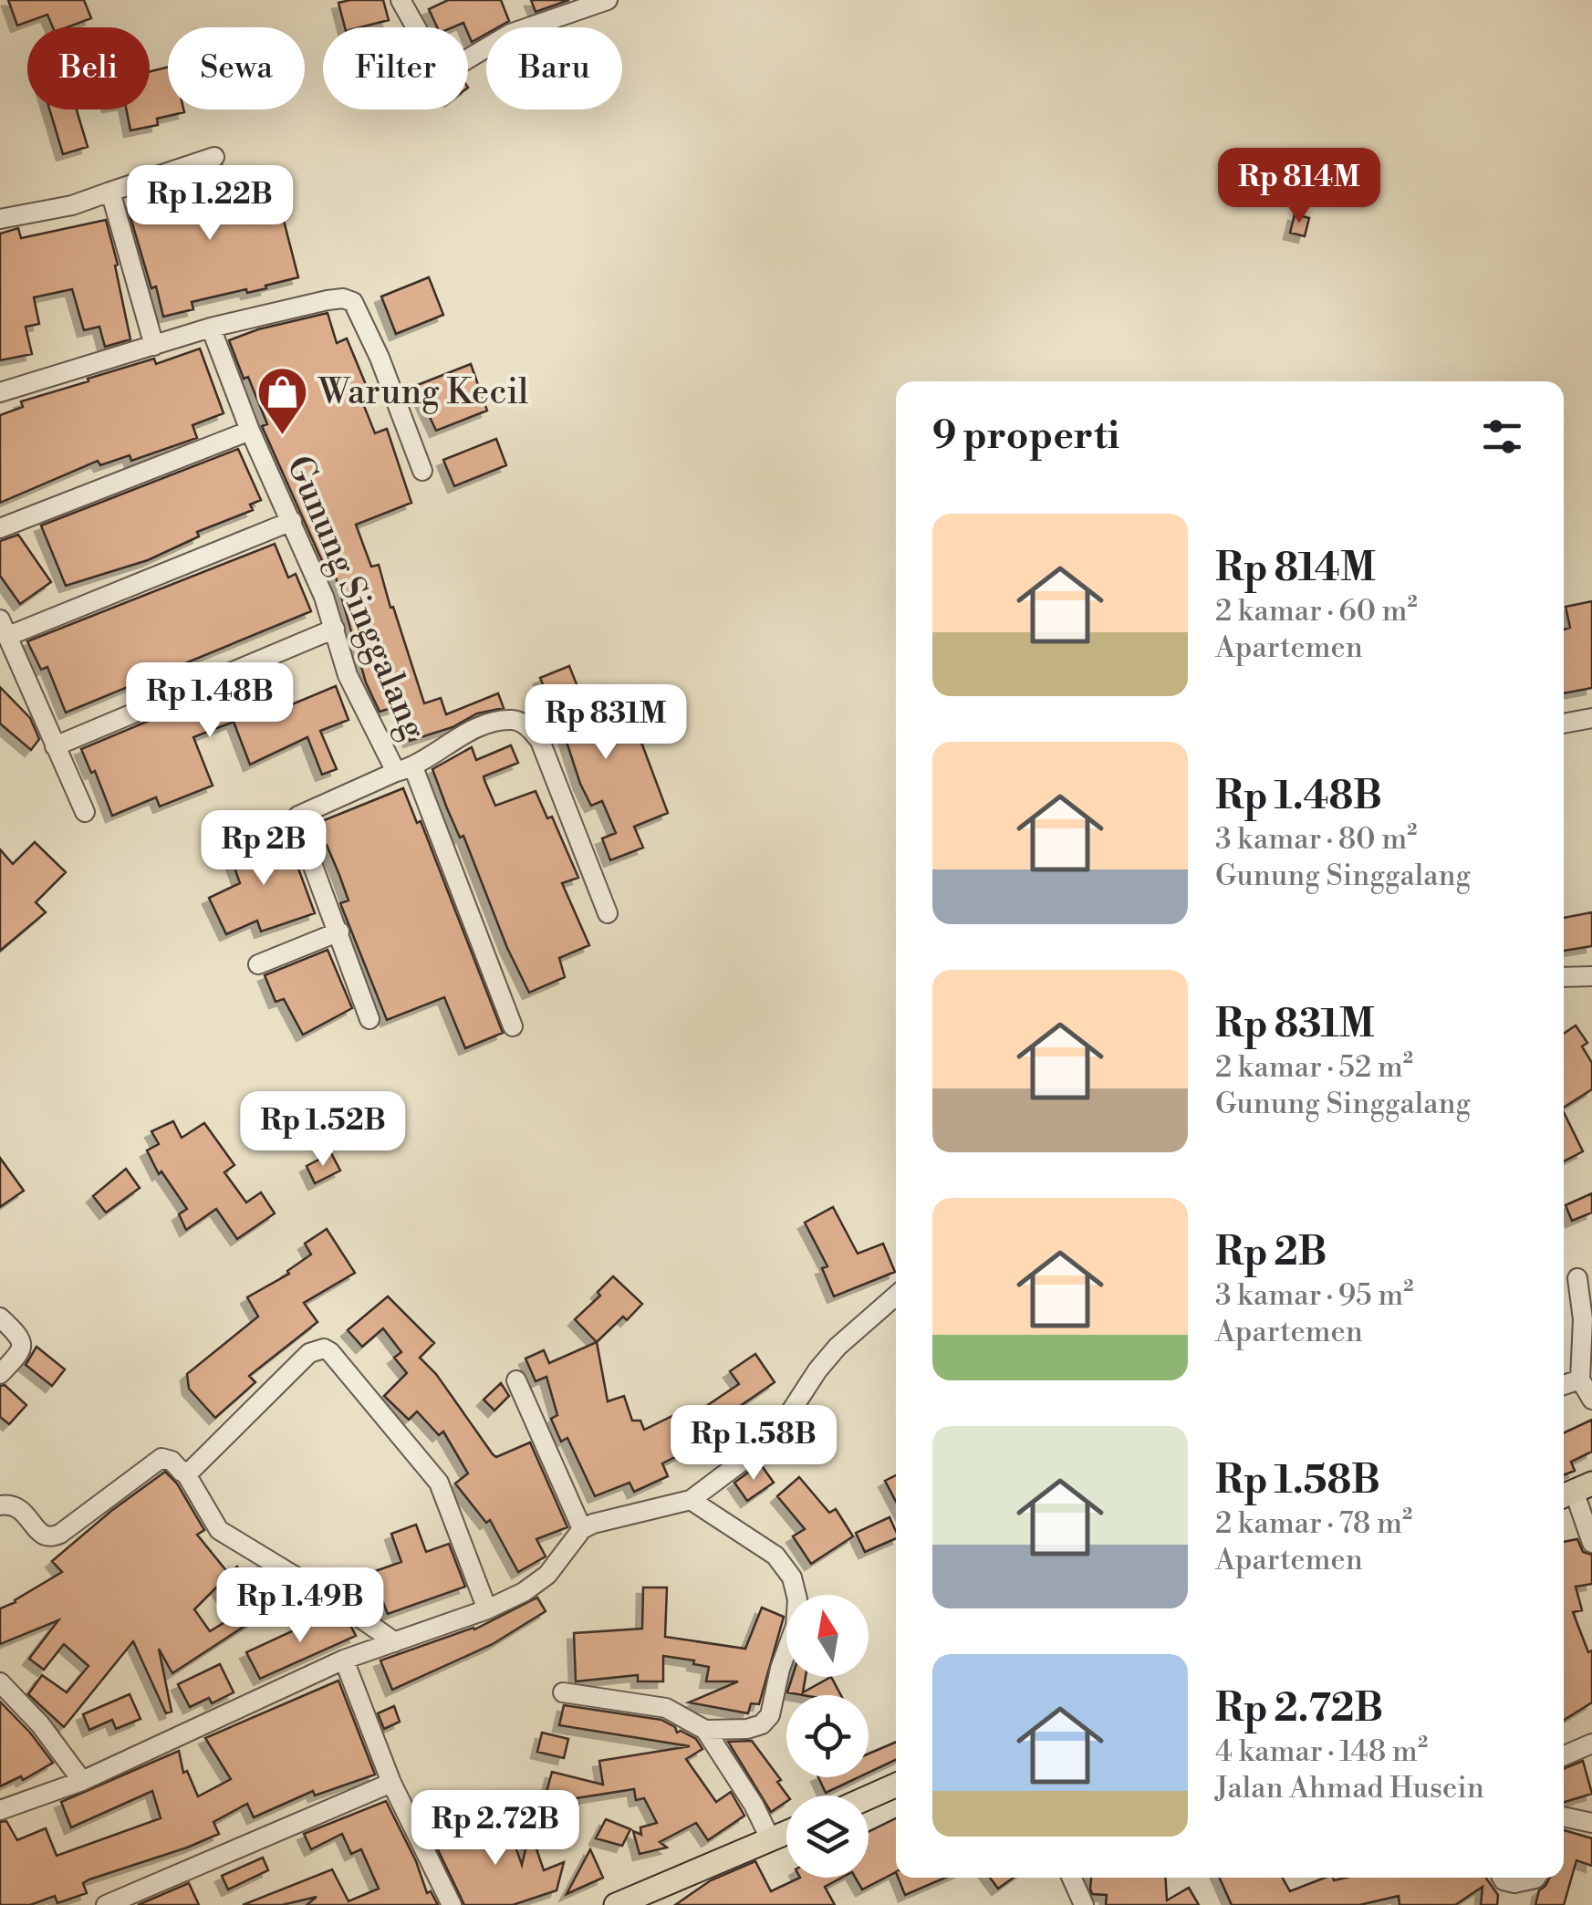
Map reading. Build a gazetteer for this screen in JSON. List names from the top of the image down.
{
  "streets": {
    "street": ["Gunung Singgalang"]
  },
  "places": {
    "shop": ["Warung Kecil"]
  },
  "north": "top",
  "page": {
    "chip": [
      "Beli",
      "Sewa",
      "Filter",
      "Baru"
    ],
    "price": [
      "Rp 814M",
      "Rp 1.22B",
      "Rp 1.48B",
      "Rp 831M",
      "Rp 2B",
      "Rp 1.52B",
      "Rp 1.58B",
      "Rp 1.49B",
      "Rp 2.72B"
    ],
    "heading": "9 properti",
    "list": [
      {
        "name": "Rp 814M",
        "note": "2 kamar · 60 m² · Apartemen"
      },
      {
        "name": "Rp 1.48B",
        "note": "3 kamar · 80 m² · Gunung Singgalang"
      },
      {
        "name": "Rp 831M",
        "note": "2 kamar · 52 m² · Gunung Singgalang"
      },
      {
        "name": "Rp 2B",
        "note": "3 kamar · 95 m² · Apartemen"
      },
      {
        "name": "Rp 1.58B",
        "note": "2 kamar · 78 m² · Apartemen"
      },
      {
        "name": "Rp 2.72B",
        "note": "4 kamar · 148 m² · Jalan Ahmad Husein"
      }
    ]
  }
}
